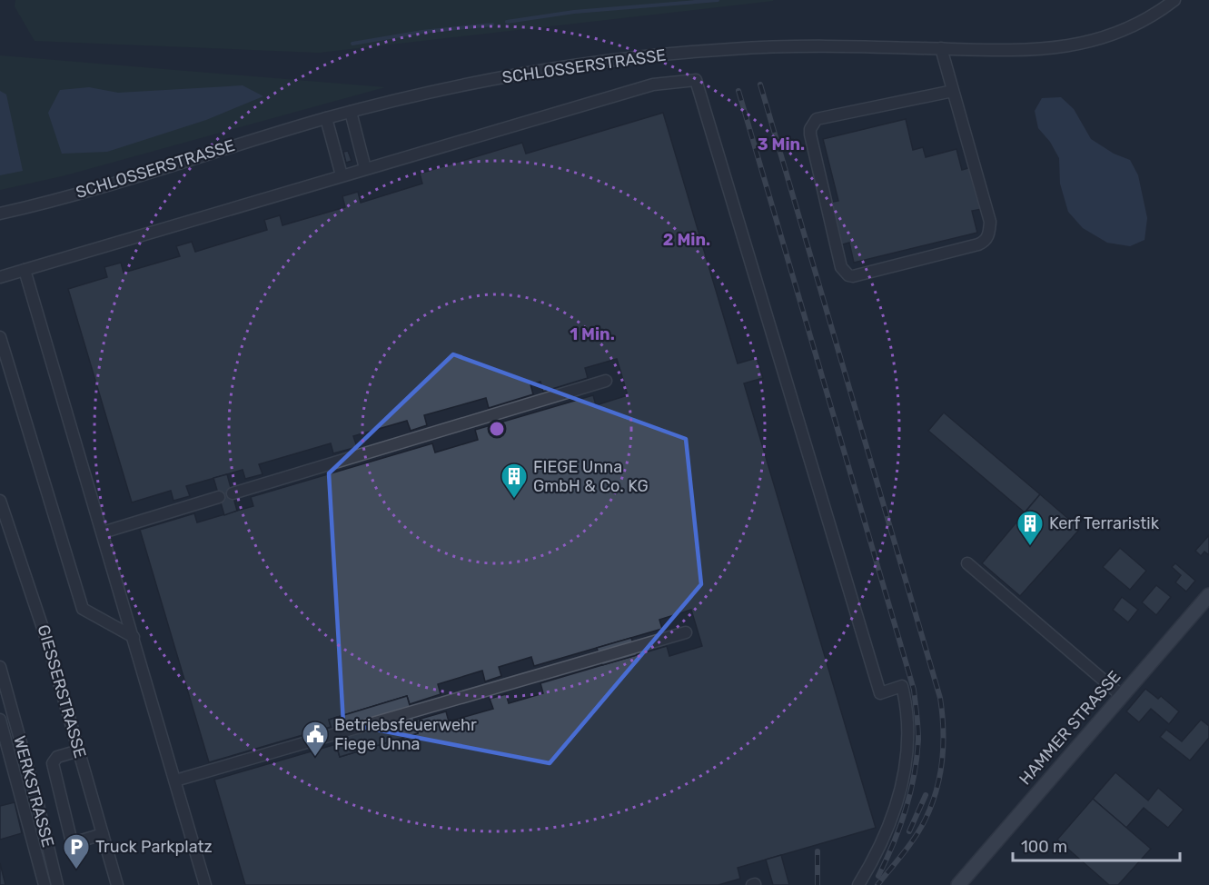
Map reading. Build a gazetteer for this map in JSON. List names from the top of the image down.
{
  "streets": {
    "main road": ["HAMMER STRASSE"],
    "street": ["SCHLOSSERSTRASSE", "GIESSERSTRASSE", "WERKSTRASSE"]
  },
  "places": {
    "building": ["FIEGE Unna GmbH & Co. KG", "Kerf Terraristik"],
    "public building": ["Betriebsfeuerwehr Fiege Unna"],
    "parking": ["Truck Parkplatz"]
  },
  "scale_bar": "100 m",
  "rings": ["3 Min.", "2 Min.", "1 Min."]
}
